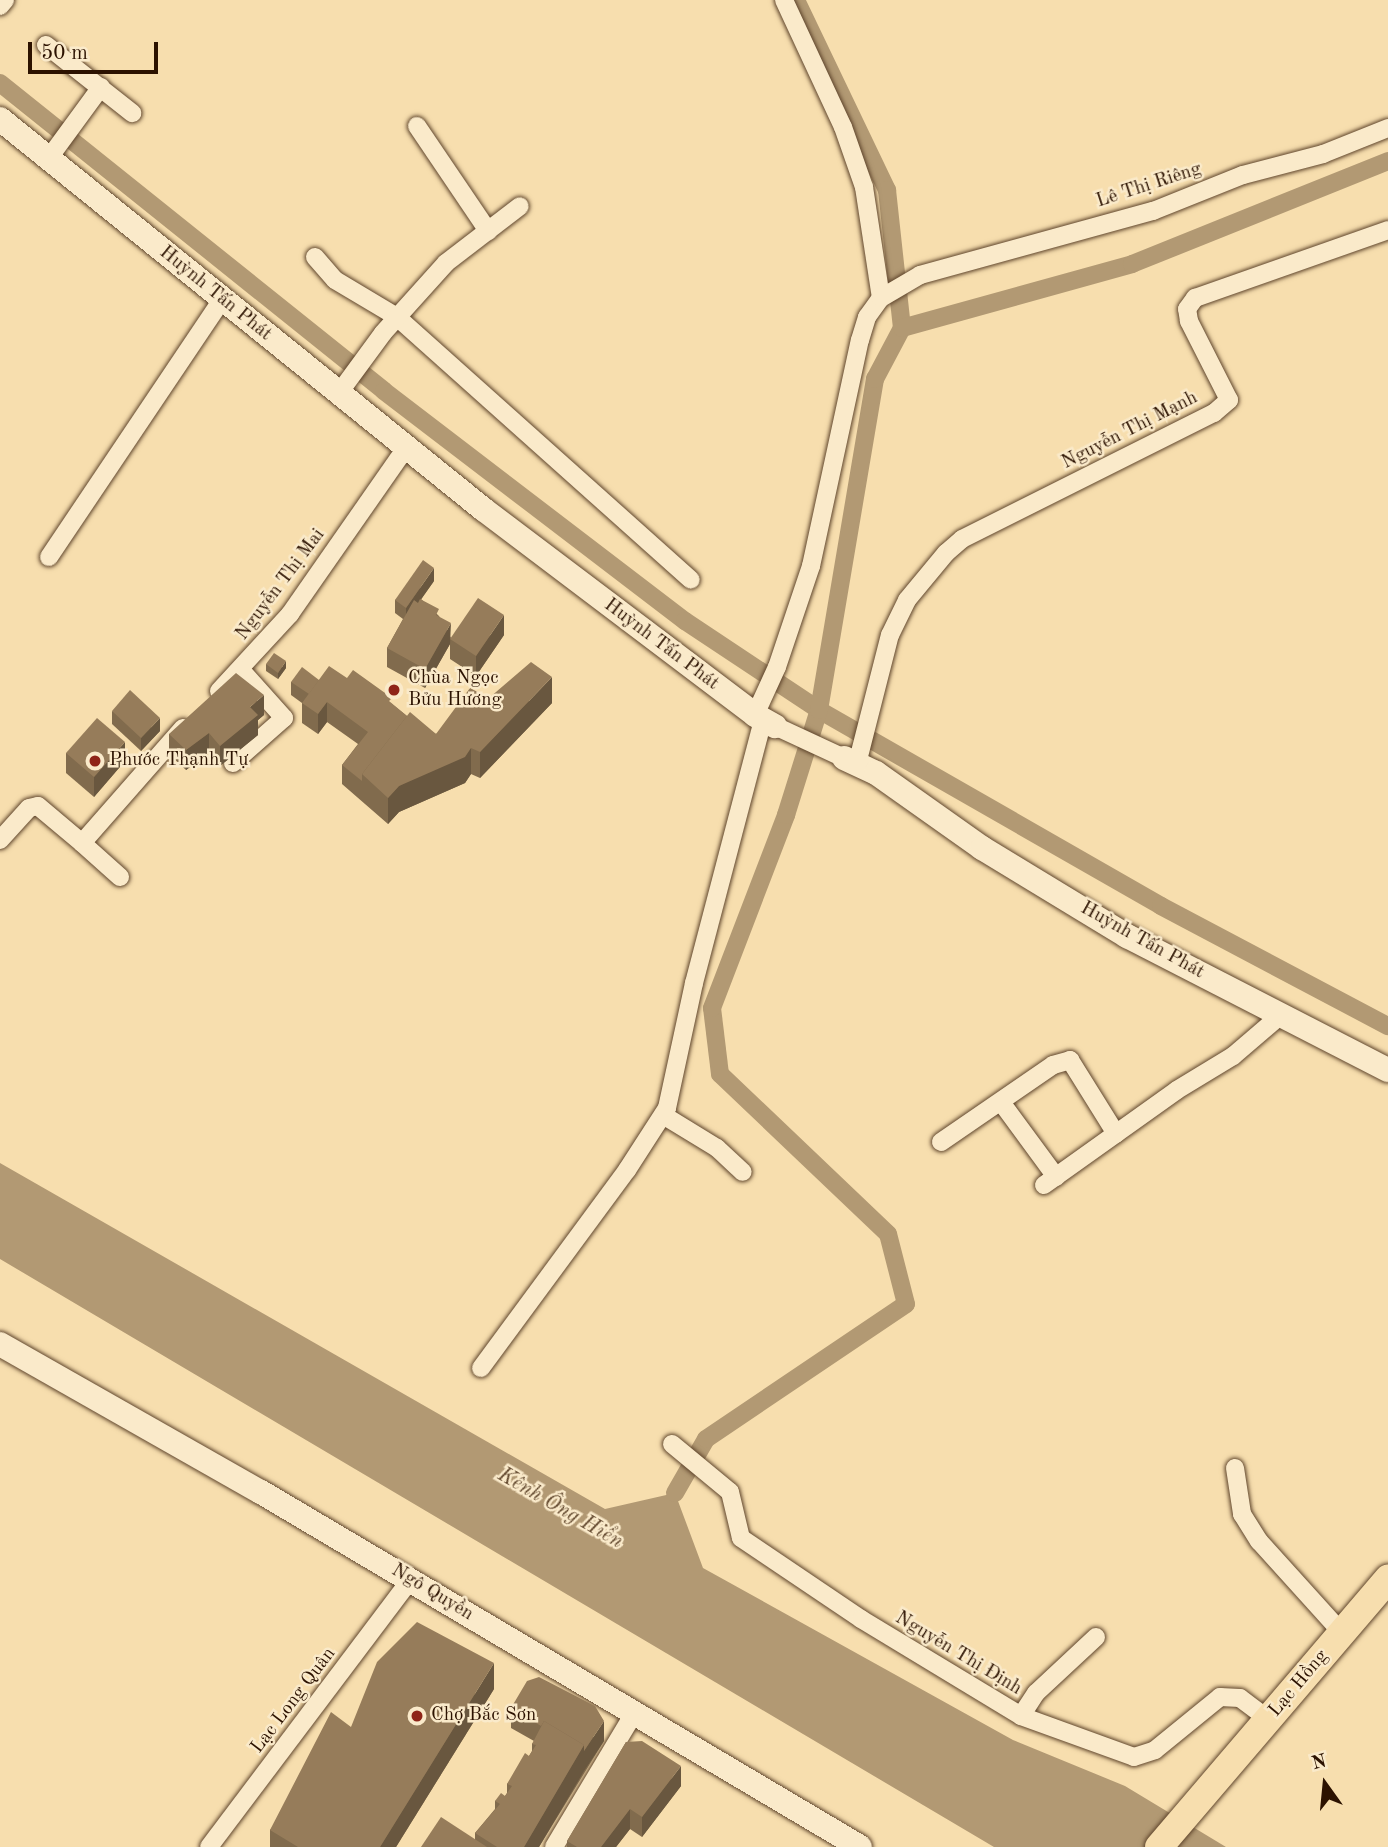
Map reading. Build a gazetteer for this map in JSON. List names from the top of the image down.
{
  "streets": {
    "main road": ["Lạc Hồng"],
    "street": [
      "Lê Thị Riêng",
      "Huỳnh Tấn Phát",
      "Nguyễn Thị Mạnh",
      "Nguyễn Thị Mai",
      "Ngô Quyền",
      "Nguyễn Thị Định",
      "Lạc Long Quân"
    ]
  },
  "crossings": [
    ["Huỳnh Tấn Phát", "Nguyễn Thị Mạnh"],
    ["Huỳnh Tấn Phát", "Nguyễn Thị Mai"],
    ["Ngô Quyền", "Lạc Long Quân"],
    ["Nguyễn Thị Định", "Lạc Hồng"]
  ],
  "water": ["Kênh Ông Hiển"],
  "places": ["Chùa Ngọc Bửu Hương", "Phước Thạnh Tự", "Chợ Bắc Sơn"],
  "scale_bar": "50 m",
  "north": "top"
}
